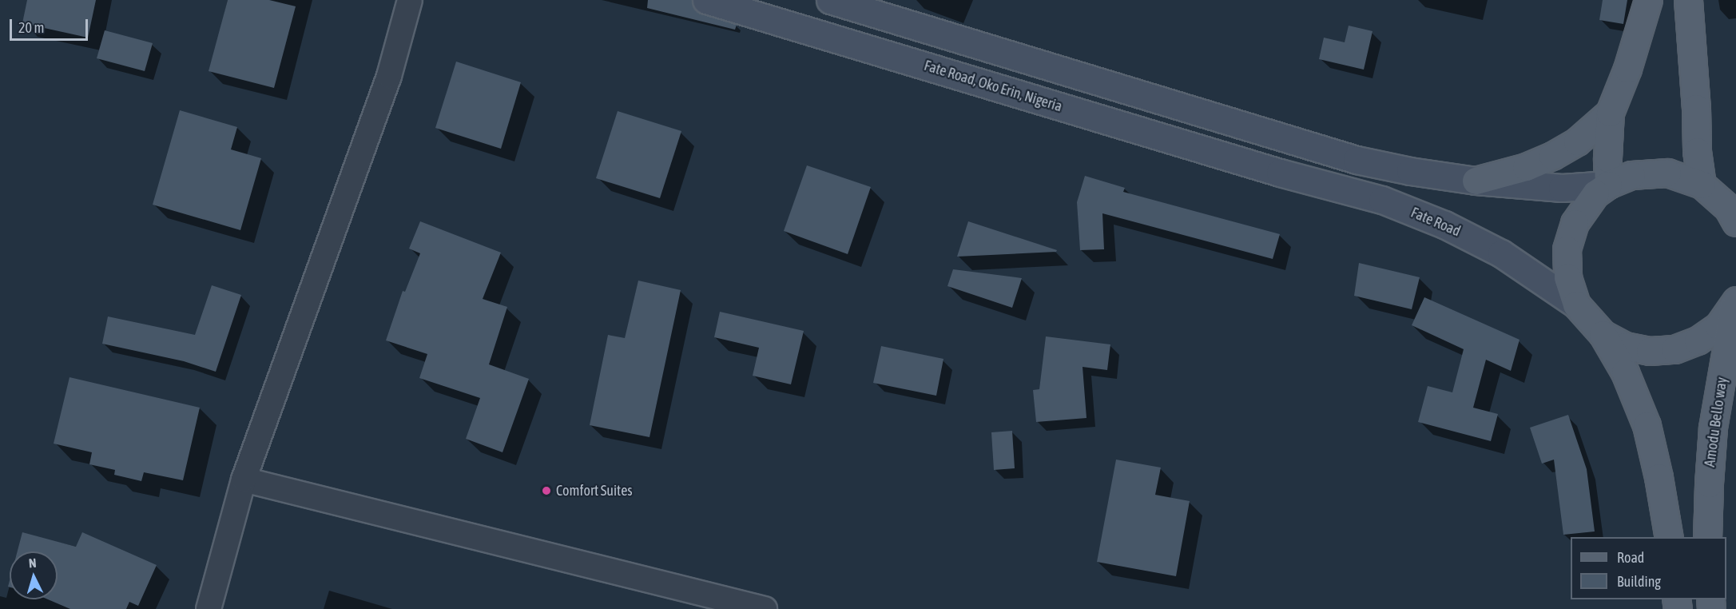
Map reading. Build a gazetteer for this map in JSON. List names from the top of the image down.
{
  "streets": {
    "main road": ["Amodu Bello way"],
    "street": ["Fate Road, Oko Erin, Nigeria", "Fate Road"]
  },
  "crossings": [
    ["Fate Road, Oko Erin, Nigeria", "Fate Road"]
  ],
  "places": ["Comfort Suites"],
  "legend": ["Road", "Building"],
  "scale_bar": "20 m",
  "north": "top"
}
